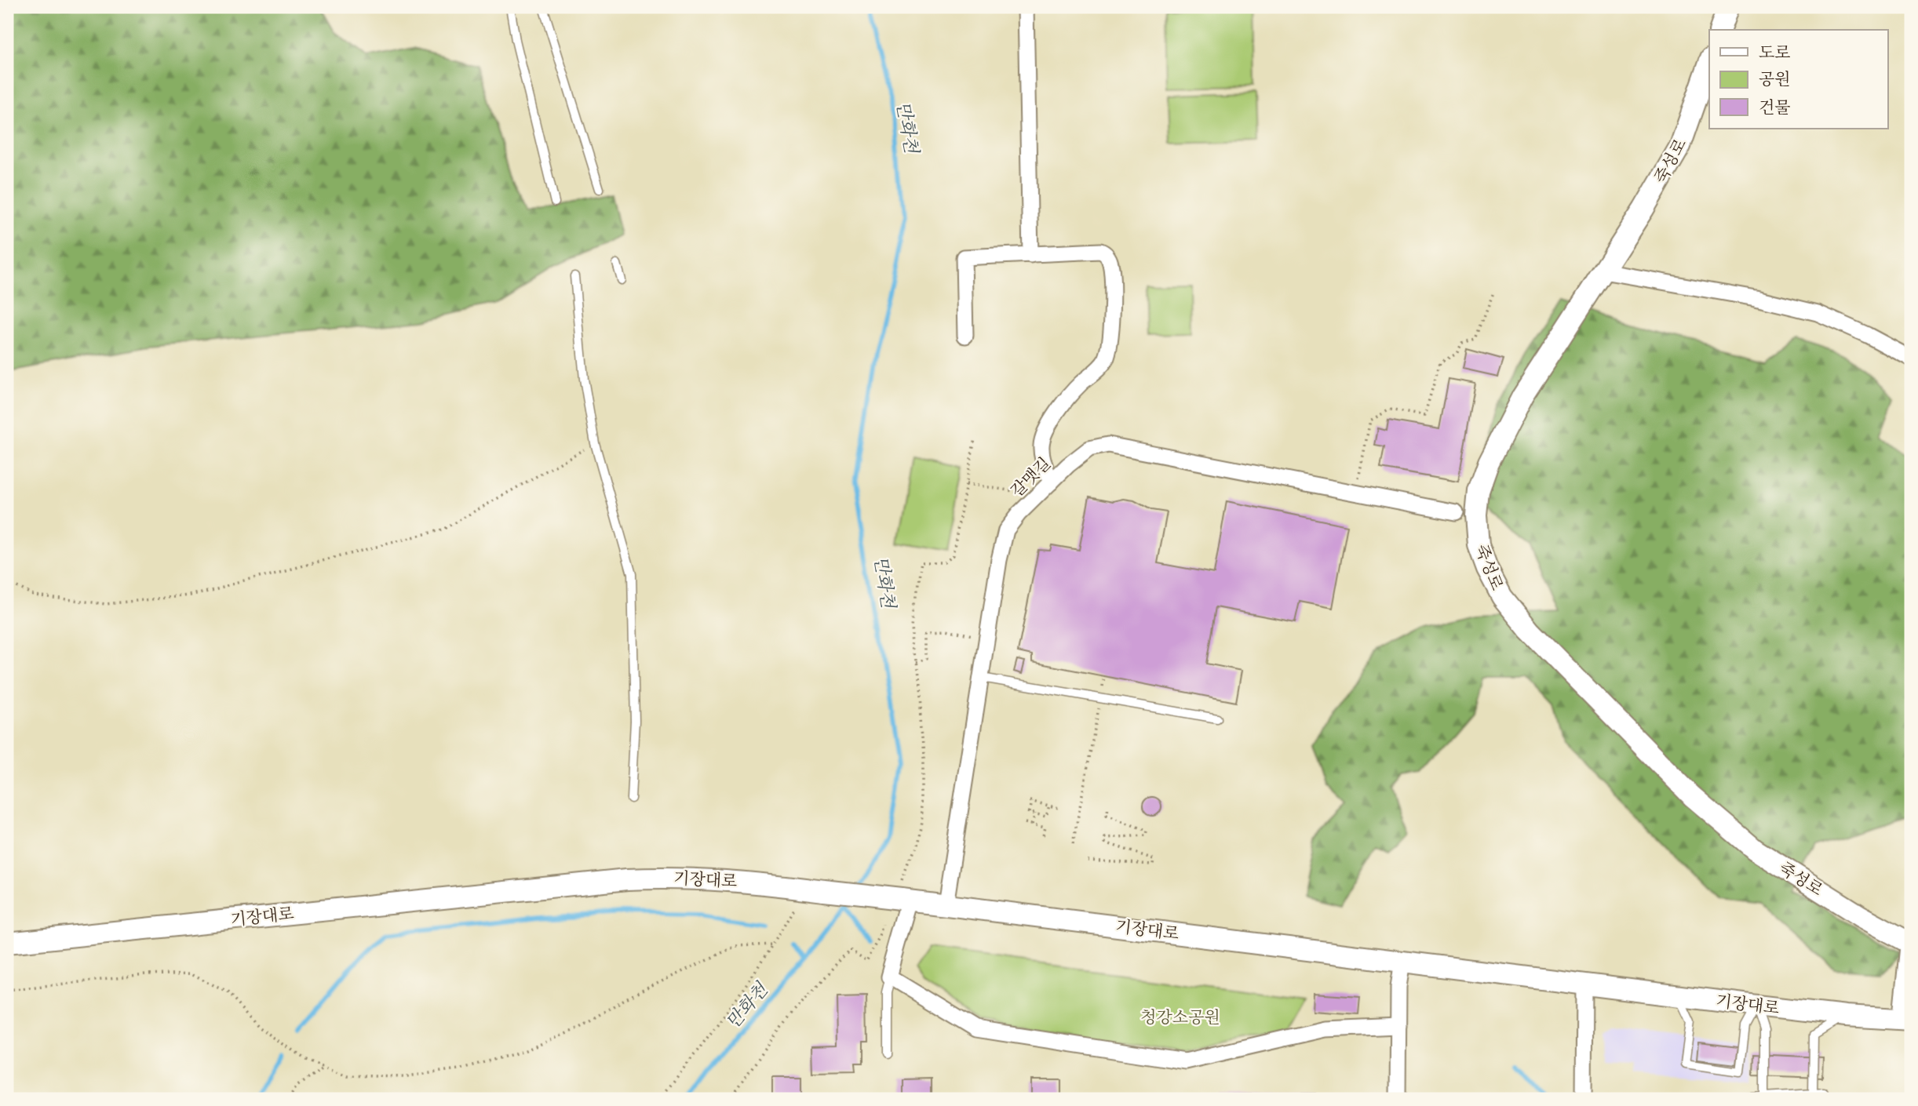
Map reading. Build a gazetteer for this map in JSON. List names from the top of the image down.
{
  "streets": {
    "main road": ["죽성로", "기장대로"],
    "street": ["갈맷길"]
  },
  "crossings": [
    ["갈맷길", "기장대로"]
  ],
  "water": ["만화천"],
  "parks": ["청강소공원"],
  "legend": ["도로", "공원", "건물"]
}
